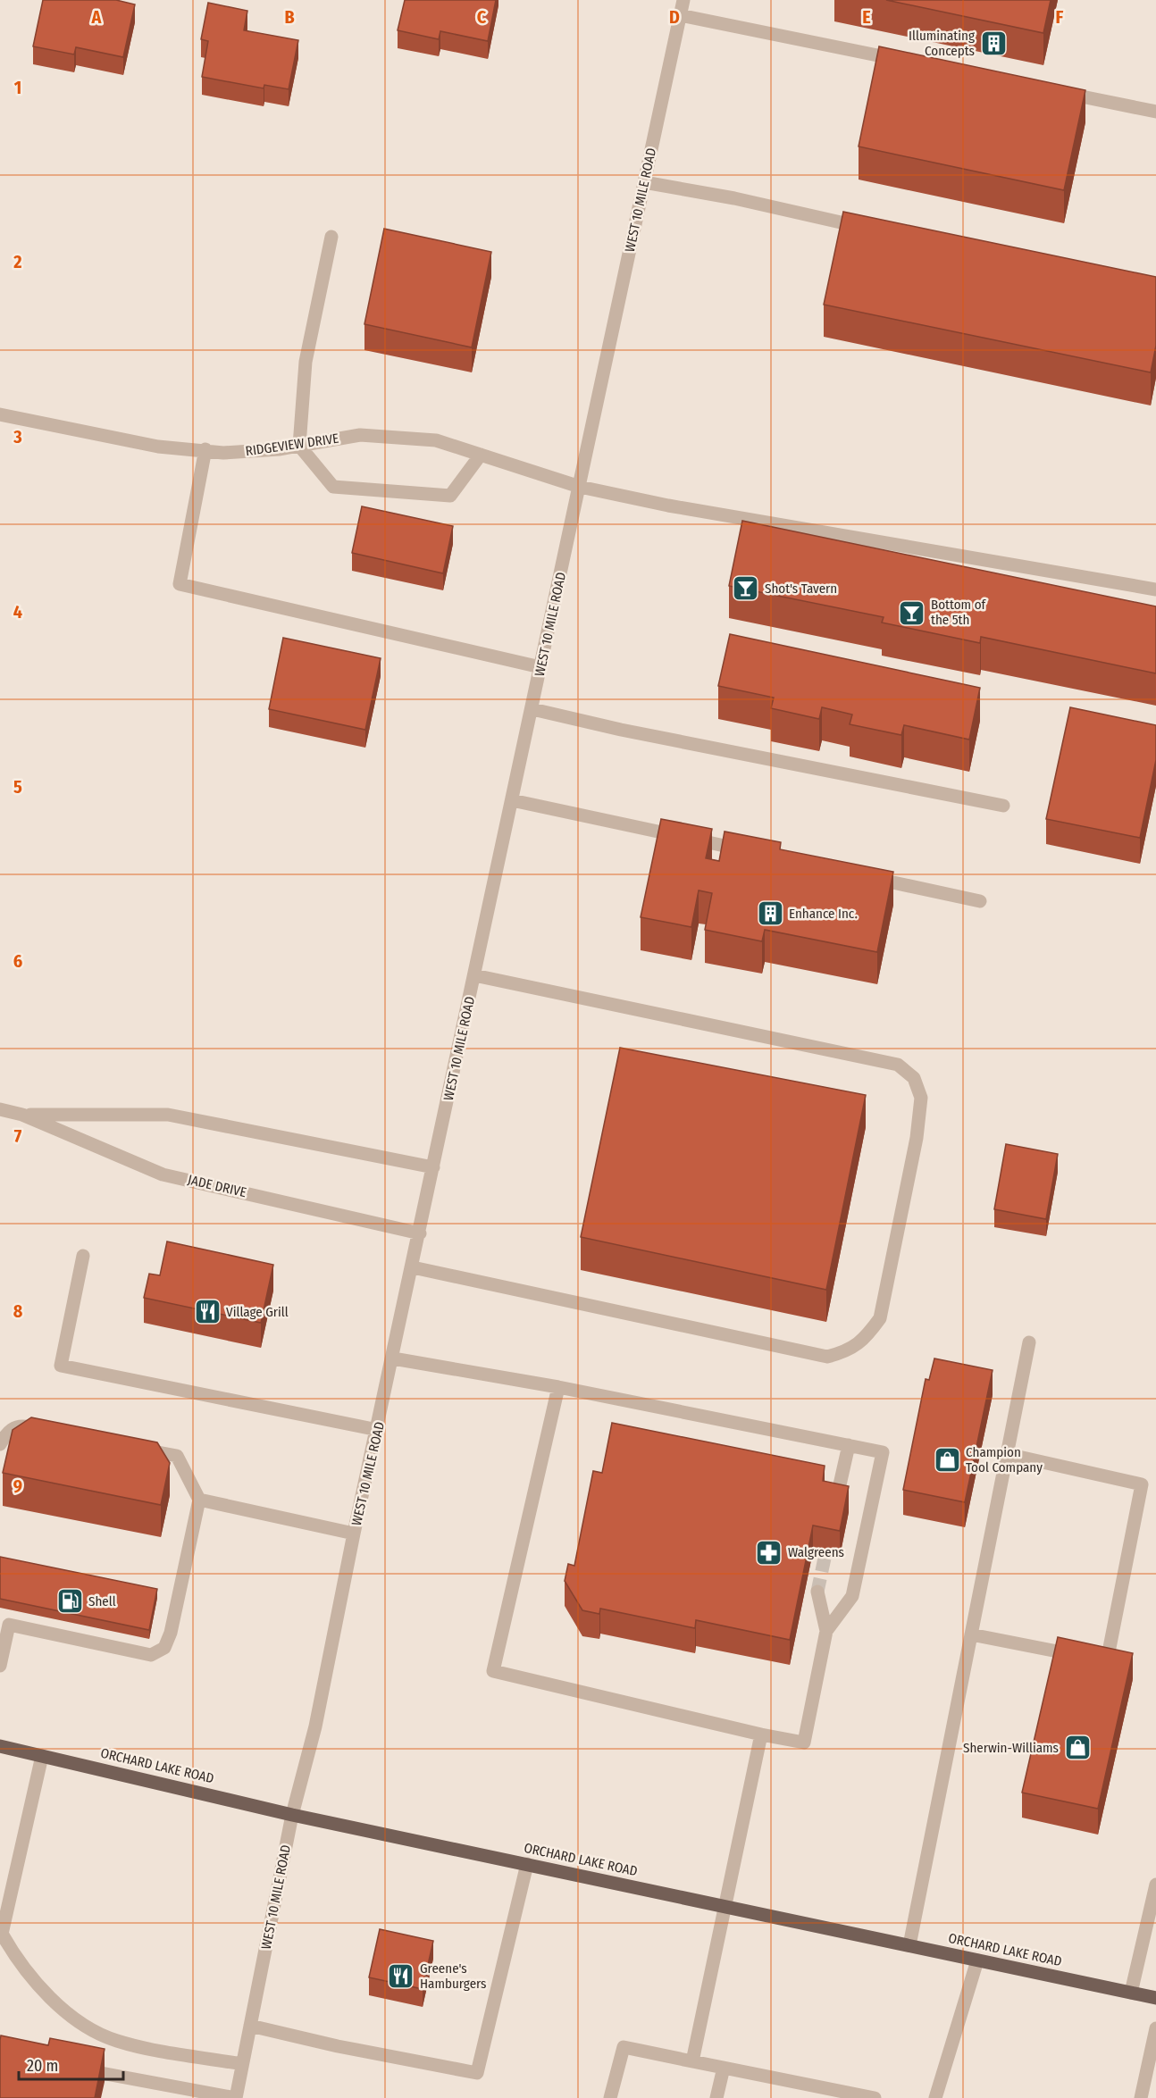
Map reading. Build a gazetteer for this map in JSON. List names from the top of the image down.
{
  "streets": {
    "main road": ["ORCHARD LAKE ROAD"],
    "street": ["WEST 10 MILE ROAD", "RIDGEVIEW DRIVE", "JADE DRIVE"]
  },
  "crossings": [
    ["WEST 10 MILE ROAD", "RIDGEVIEW DRIVE"],
    ["WEST 10 MILE ROAD", "JADE DRIVE"],
    ["WEST 10 MILE ROAD", "ORCHARD LAKE ROAD"]
  ],
  "places": {
    "building": ["Illuminating Concepts", "Enhance Inc."],
    "bar": ["Shot's Tavern", "Bottom of the 5th"],
    "restaurant": ["Village Grill", "Greene's Hamburgers"],
    "shop": ["Champion Tool Company", "Sherwin-Williams"],
    "pharmacy": ["Walgreens"],
    "fuel station": ["Shell"]
  },
  "scale_bar": "20 m",
  "grid": {
    "columns": [
      "A",
      "B",
      "C",
      "D",
      "E",
      "F"
    ],
    "rows": [
      "1",
      "2",
      "3",
      "4",
      "5",
      "6",
      "7",
      "8",
      "9"
    ]
  }
}
